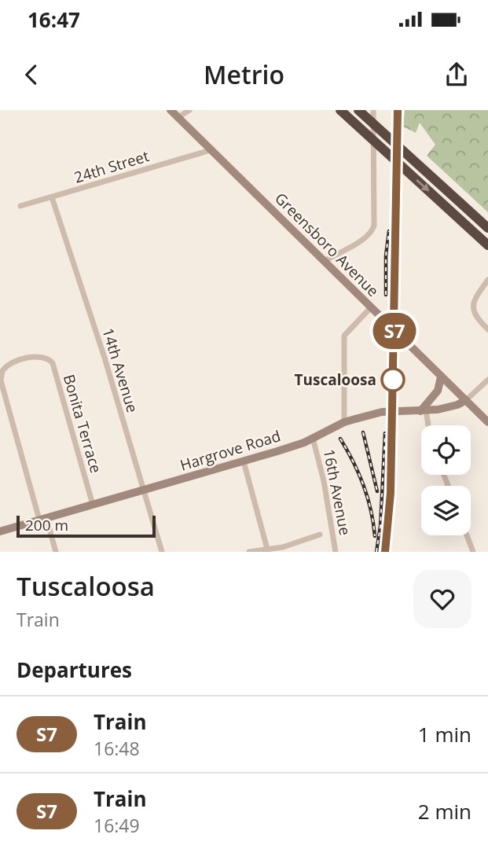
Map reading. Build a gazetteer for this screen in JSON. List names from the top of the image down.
{
  "streets": {
    "main road": ["Greensboro Avenue", "Hargrove Road"],
    "street": [
      "24th Street",
      "14th Avenue",
      "Bonita Terrace",
      "16th Avenue"
    ]
  },
  "crossings": [
    ["24th Street", "Greensboro Avenue"],
    ["24th Street", "14th Avenue"],
    ["Greensboro Avenue", "Hargrove Road"],
    ["14th Avenue", "Hargrove Road"],
    ["Bonita Terrace", "Hargrove Road"],
    ["Hargrove Road", "16th Avenue"]
  ],
  "places": ["Tuscaloosa"],
  "scale_bar": "200 m",
  "page": {
    "status": "16:47",
    "header": "Metrio",
    "on_map": "S7",
    "scale": "200 m",
    "heading": [
      ["Tuscaloosa", "Train"],
      "Departures"
    ],
    "list": [
      {
        "mark": "S7",
        "name": "Train",
        "note": "16:48",
        "value": "1 min"
      },
      {
        "mark": "S7",
        "name": "Train",
        "note": "16:49",
        "value": "2 min"
      }
    ]
  }
}
